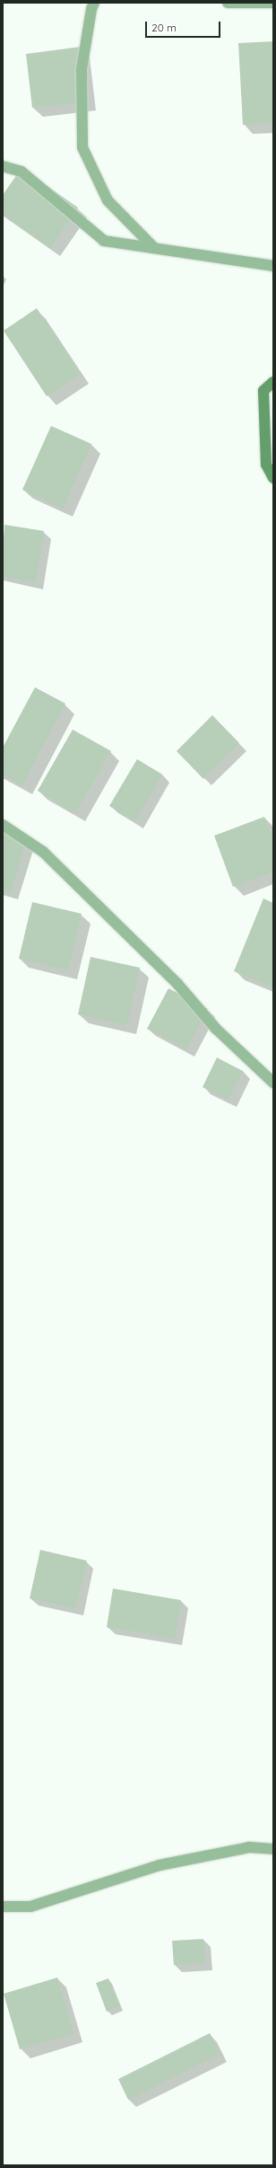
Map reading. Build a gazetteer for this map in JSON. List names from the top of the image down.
{
  "scale_bar": "20 m"
}
